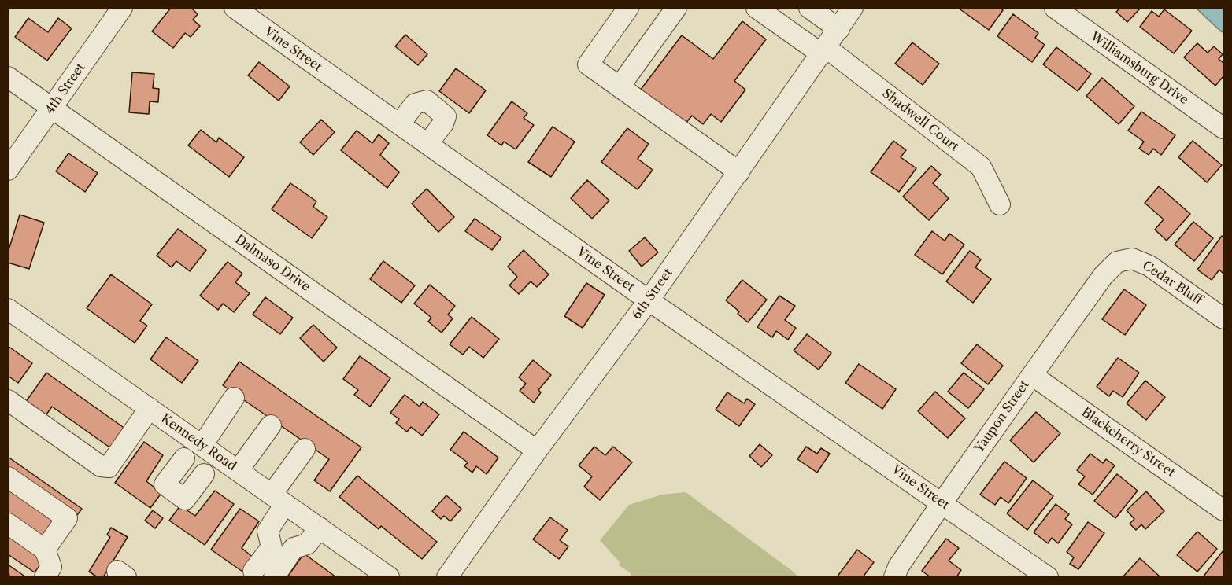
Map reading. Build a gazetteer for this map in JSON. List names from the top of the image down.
{
  "streets": {
    "street": [
      "Vine Street",
      "Williamsburg Drive",
      "4th Street",
      "Shadwell Court",
      "Dalmaso Drive",
      "Cedar Bluff",
      "6th Street",
      "Yaupon Street",
      "Kennedy Road",
      "Blackcherry Street"
    ]
  },
  "crossings": [
    ["Vine Street", "6th Street"],
    ["Vine Street", "Yaupon Street"],
    ["4th Street", "Dalmaso Drive"],
    ["Shadwell Court", "6th Street"],
    ["Dalmaso Drive", "6th Street"],
    ["Cedar Bluff", "Yaupon Street"],
    ["Yaupon Street", "Blackcherry Street"]
  ]
}
